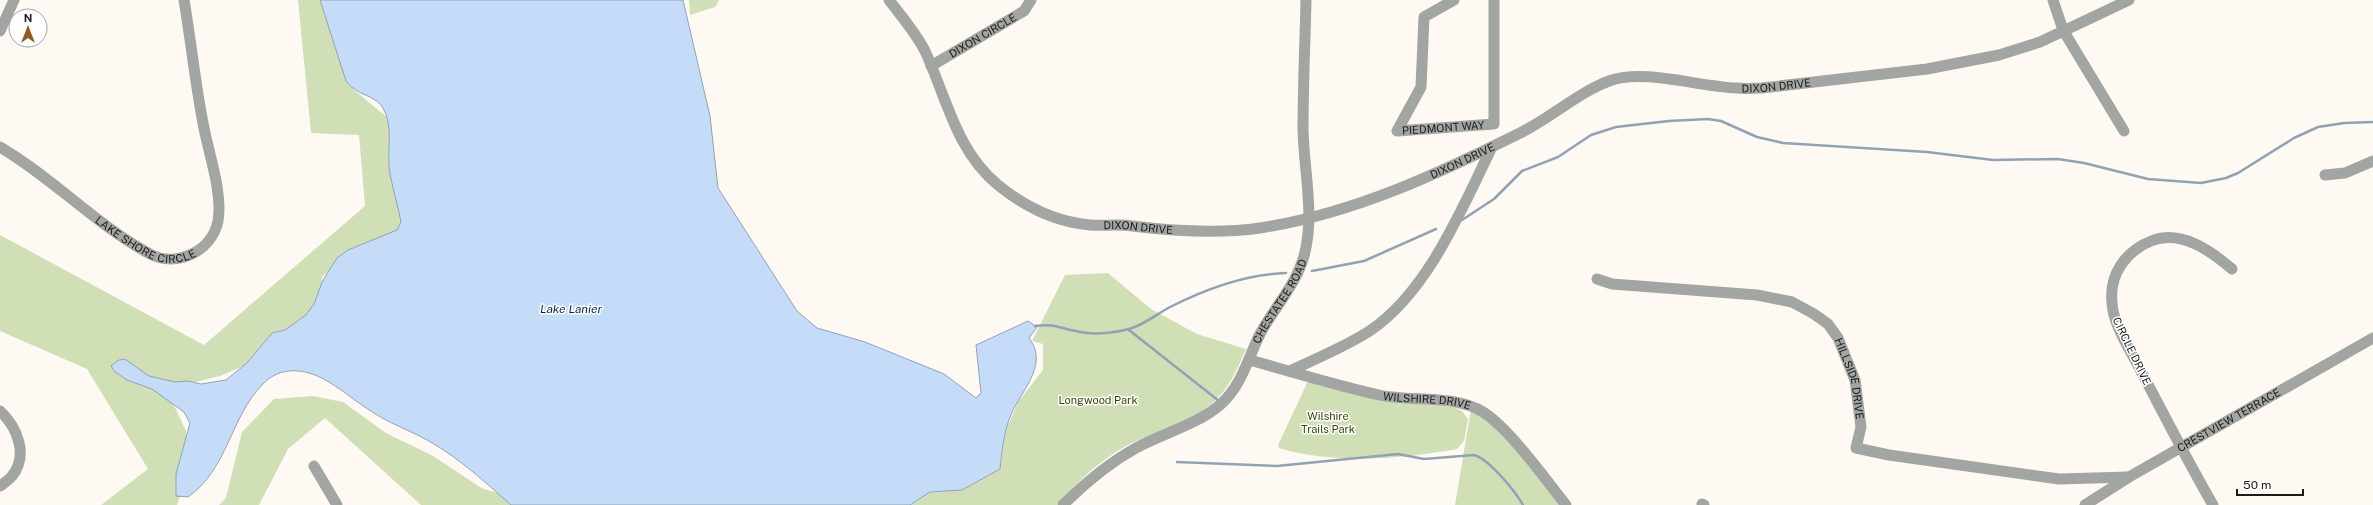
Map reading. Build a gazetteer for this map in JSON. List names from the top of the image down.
{
  "streets": {
    "street": [
      "DIXON CIRCLE",
      "DIXON DRIVE",
      "PIEDMONT WAY",
      "LAKE SHORE CIRCLE",
      "CHESTATEE ROAD",
      "CIRCLE DRIVE",
      "HILLSIDE DRIVE",
      "WILSHIRE DRIVE",
      "CRESTVIEW TERRACE"
    ]
  },
  "crossings": [
    ["DIXON CIRCLE", "DIXON DRIVE"],
    ["DIXON DRIVE", "CHESTATEE ROAD"],
    ["CHESTATEE ROAD", "WILSHIRE DRIVE"],
    ["CIRCLE DRIVE", "CRESTVIEW TERRACE"],
    ["HILLSIDE DRIVE", "CRESTVIEW TERRACE"]
  ],
  "water": ["Lake Lanier"],
  "parks": ["Longwood Park", "Wilshire Trails Park"],
  "scale_bar": "50 m",
  "north": "top"
}
